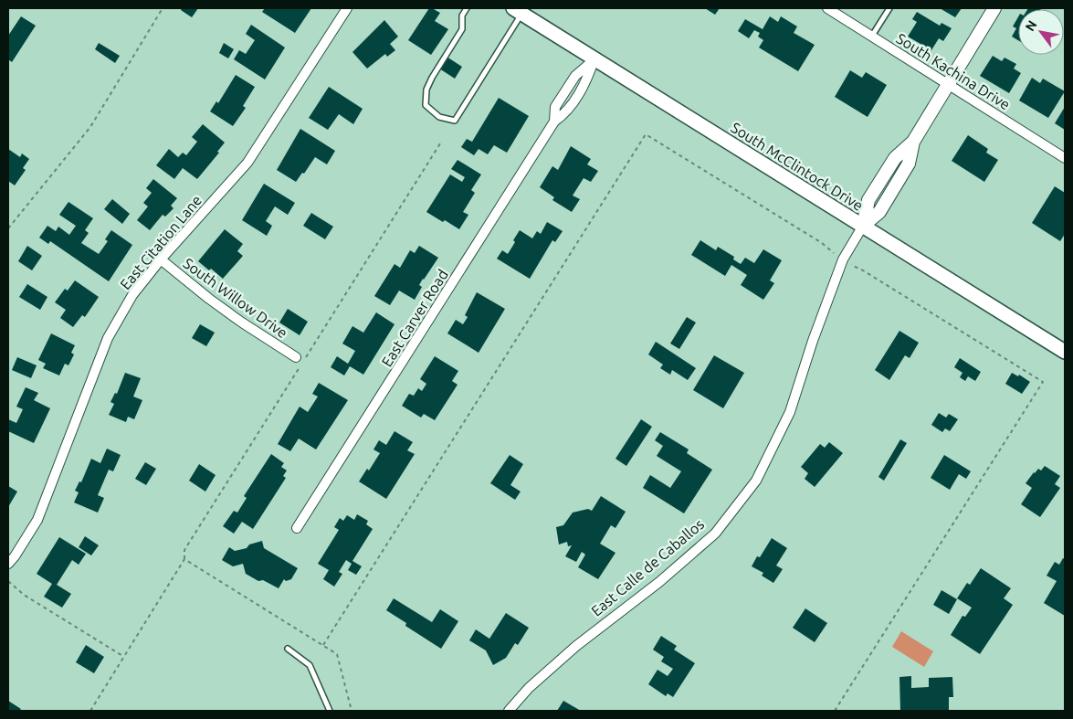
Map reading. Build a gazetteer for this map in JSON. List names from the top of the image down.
{
  "streets": {
    "main road": ["South McClintock Drive"],
    "street": [
      "South Kachina Drive",
      "East Citation Lane",
      "South Willow Drive",
      "East Carver Road",
      "East Calle de Caballos"
    ]
  },
  "crossings": [
    ["South McClintock Drive", "East Carver Road"],
    ["South McClintock Drive", "East Calle de Caballos"],
    ["East Citation Lane", "South Willow Drive"]
  ],
  "north": "top left"
}
